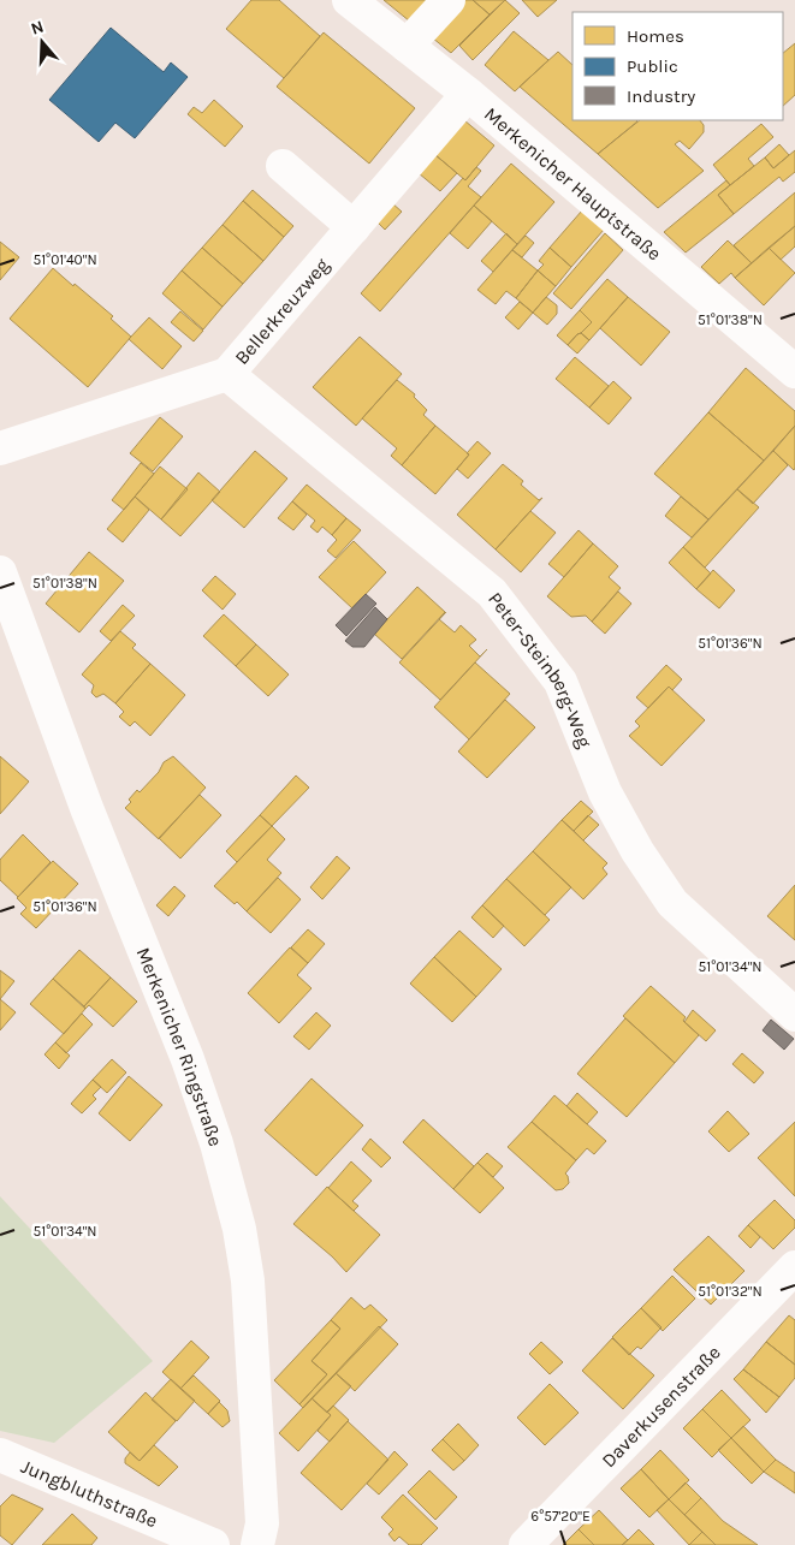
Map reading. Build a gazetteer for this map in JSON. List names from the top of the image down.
{
  "streets": {
    "street": [
      "Merkenicher Hauptstraße",
      "Bellerkreuzweg",
      "Peter-Steinberg-Weg",
      "Merkenicher Ringstraße",
      "Daverkusenstraße",
      "Jungbluthstraße"
    ]
  },
  "crossings": [
    ["Merkenicher Hauptstraße", "Bellerkreuzweg"],
    ["Bellerkreuzweg", "Peter-Steinberg-Weg"]
  ],
  "legend": ["Homes", "Public", "Industry"],
  "north": "top",
  "coordinates": [
    "51°01'40\"N",
    "51°01'38\"N",
    "51°01'36\"N",
    "51°01'34\"N",
    "51°01'32\"N",
    "6°57'20\"E"
  ]
}
